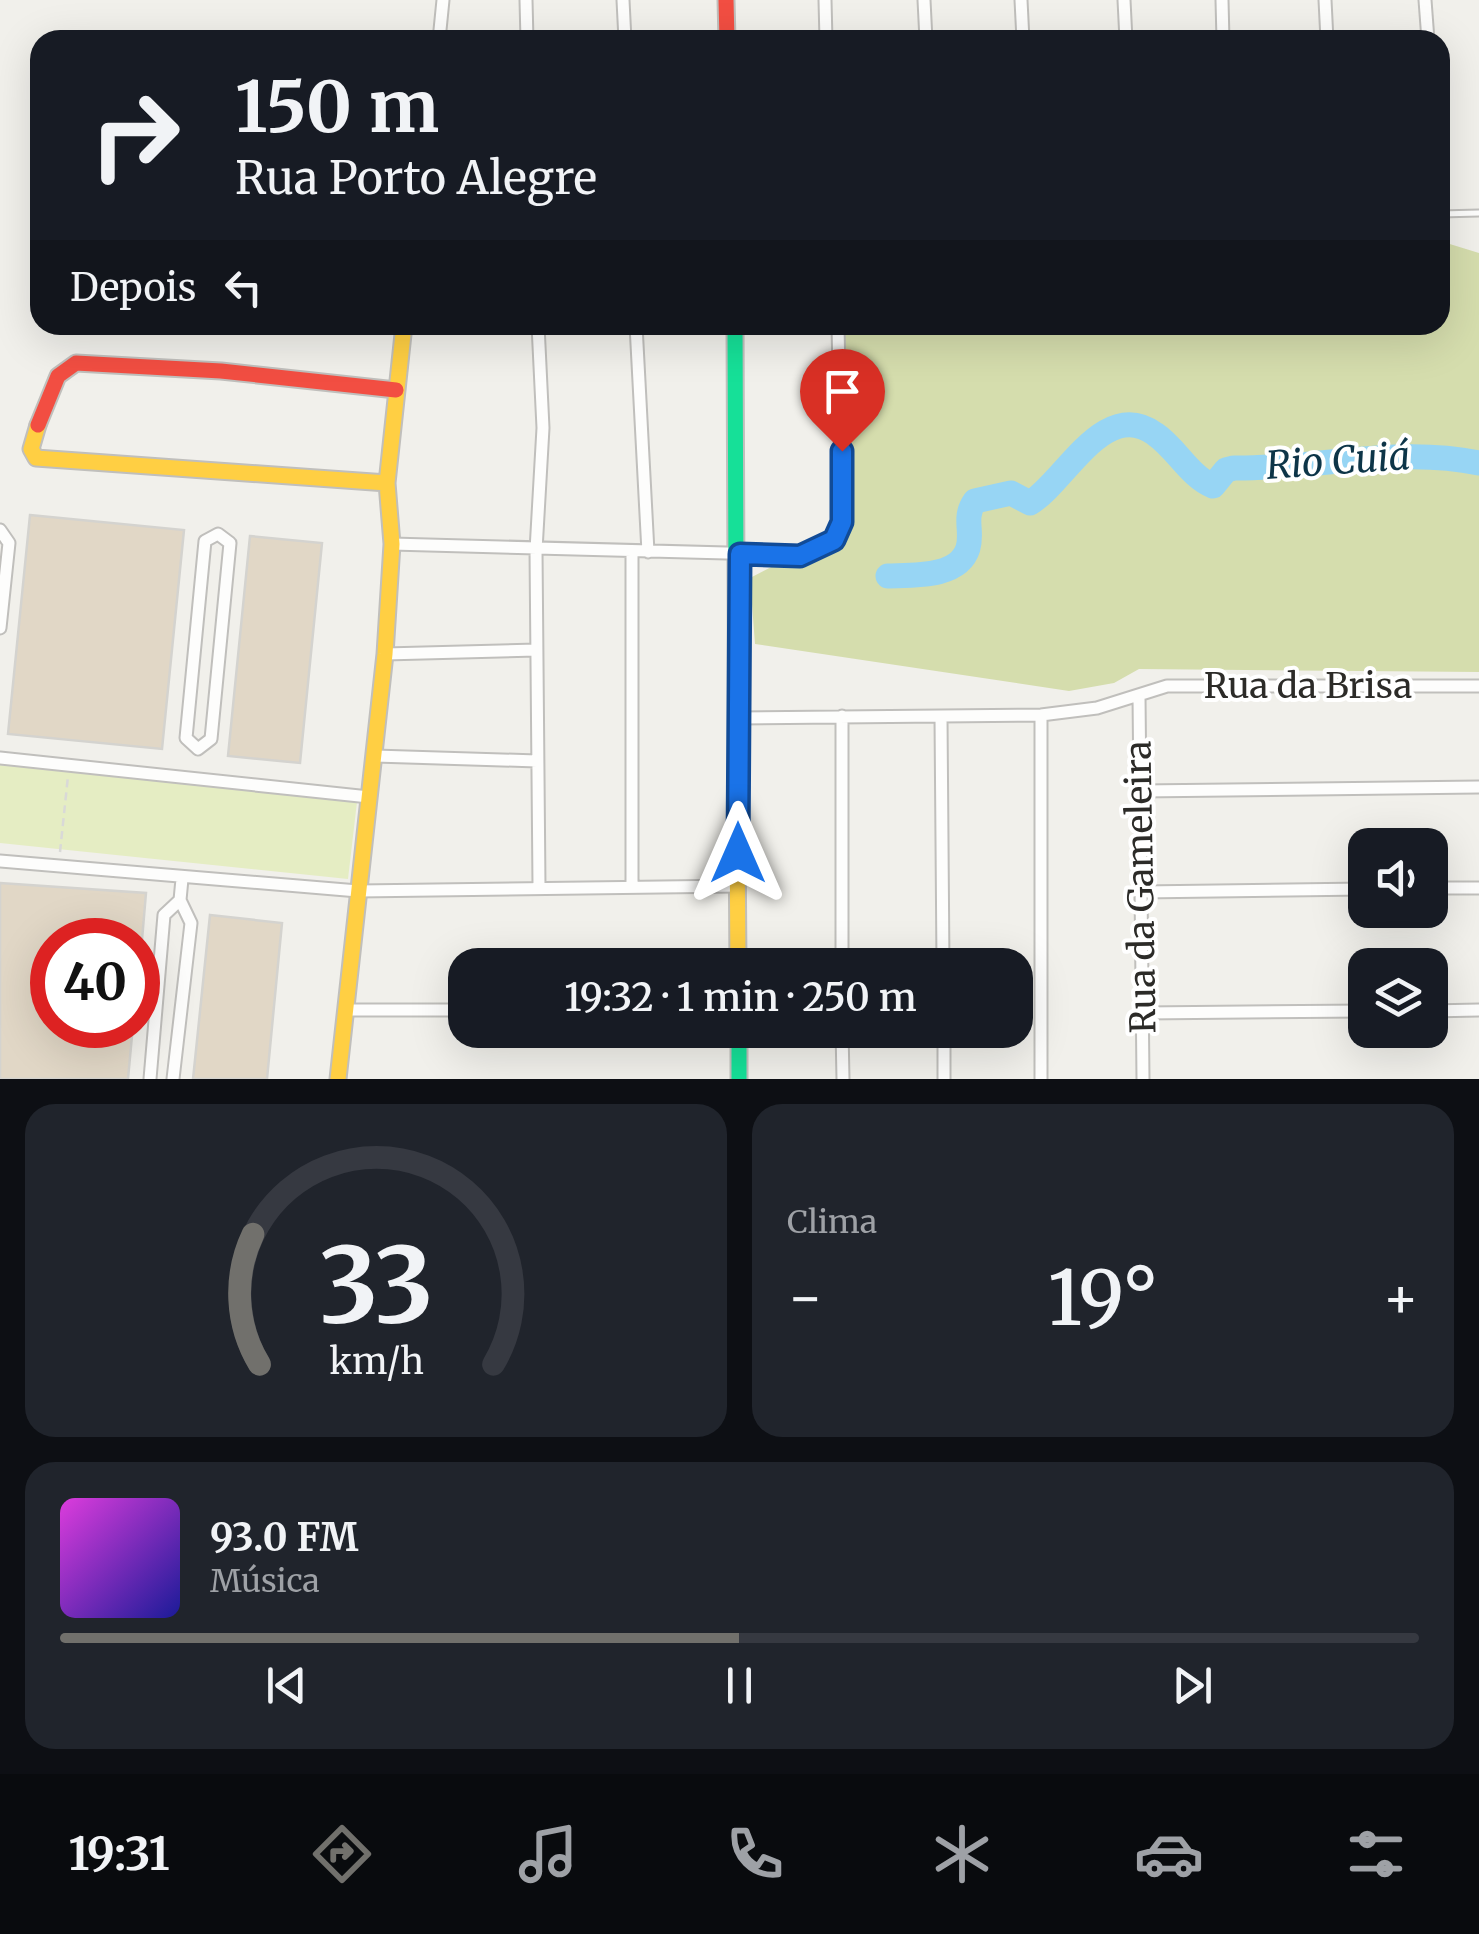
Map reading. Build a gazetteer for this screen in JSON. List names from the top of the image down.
{
  "streets": {
    "street": ["Rua da Brisa", "Rua da Gameleira"]
  },
  "crossings": [
    ["Rua da Brisa", "Rua da Gameleira"]
  ],
  "water": ["Rio Cuiá"],
  "page": {
    "turn": ["150 m", "Rua Porto Alegre"],
    "then": "Depois",
    "limit": "40",
    "trip": "19:32 · 1 min · 250 m",
    "tile": "Clima",
    "heat": ["−", "19°", "+"],
    "song": ["93.0 FM", "Música"],
    "tabs": "19:31",
    "gauge": ["33", "km/h"]
  }
}
